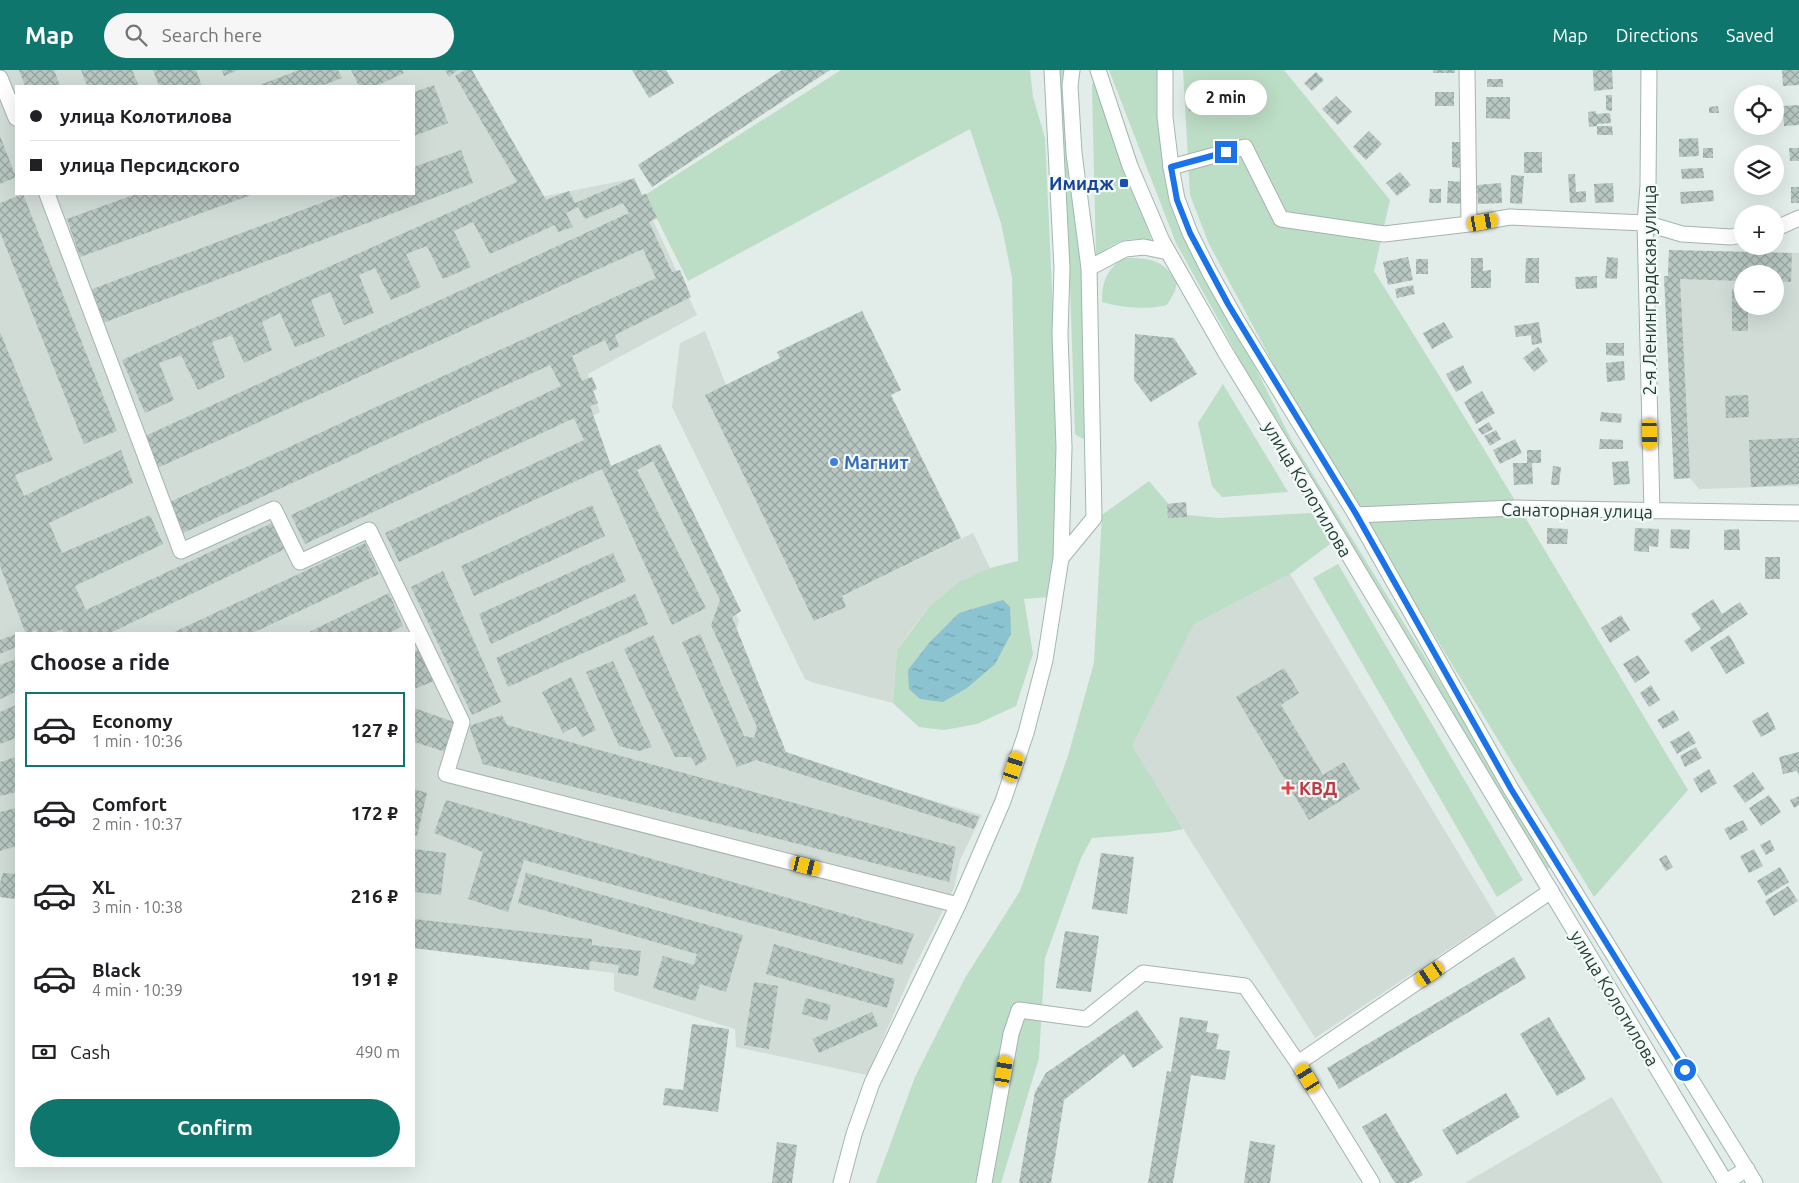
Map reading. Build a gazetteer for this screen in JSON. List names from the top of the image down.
{
  "streets": {
    "main road": ["2-я Ленинградская улица", "улица Колотилова", "Санаторная улица"]
  },
  "crossings": [
    ["2-я Ленинградская улица", "Санаторная улица"],
    ["улица Колотилова", "Санаторная улица"]
  ],
  "places": {
    "transit": ["Имидж"],
    "other": ["Магнит"],
    "health": ["КВД"]
  },
  "page": {
    "header": "Map",
    "search": "Search here",
    "nav": ["Map", "Directions", "Saved"],
    "bubble": "2 min",
    "map_buttons": ["+", "−"],
    "banner": ["улица Колотилова", "улица Персидского"],
    "heading": "Choose a ride",
    "list": [
      {
        "name": "Economy",
        "note": "1 min · 10:36",
        "value": "127 ₽"
      },
      {
        "name": "Comfort",
        "note": "2 min · 10:37",
        "value": "172 ₽"
      },
      {
        "name": "XL",
        "note": "3 min · 10:38",
        "value": "216 ₽"
      },
      {
        "name": "Black",
        "note": "4 min · 10:39",
        "value": "191 ₽"
      }
    ],
    "pay": ["Cash", "490 m"],
    "buttons": "Confirm"
  }
}
